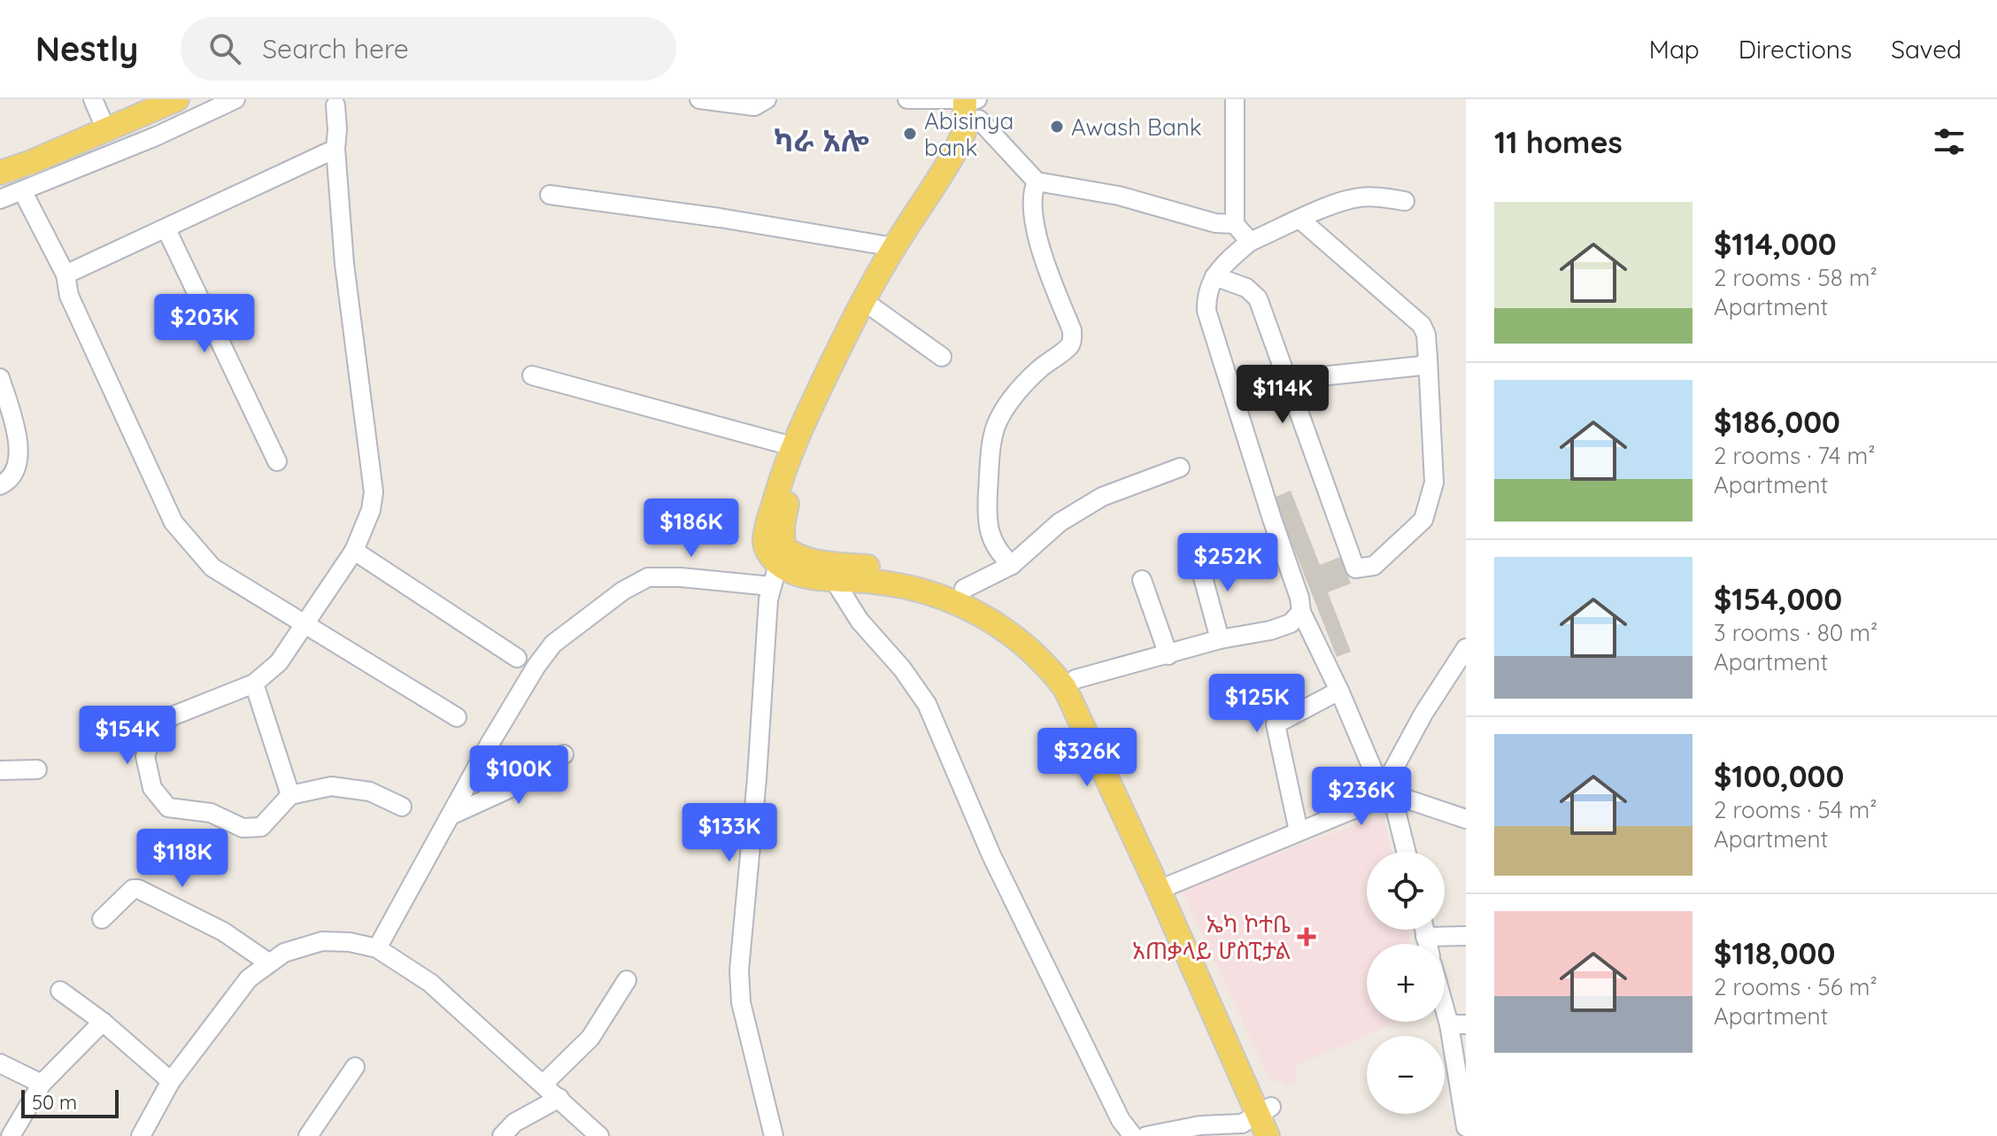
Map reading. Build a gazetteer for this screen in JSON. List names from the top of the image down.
{
  "districts": ["ካራ አሎ"],
  "places": {
    "other": ["Awash Bank", "Abisinya bank"],
    "health": ["ኤካ ኮተቤ አጠቃላይ ሆስፒታል"]
  },
  "scale_bar": "50 m",
  "page": {
    "header": "Nestly",
    "search": "Search here",
    "nav": ["Map", "Directions", "Saved"],
    "heading": "11 homes",
    "list": [
      {
        "name": "$114,000",
        "note": "2 rooms · 58 m² · Apartment"
      },
      {
        "name": "$186,000",
        "note": "2 rooms · 74 m² · Apartment"
      },
      {
        "name": "$154,000",
        "note": "3 rooms · 80 m² · Apartment"
      },
      {
        "name": "$100,000",
        "note": "2 rooms · 54 m² · Apartment"
      },
      {
        "name": "$118,000",
        "note": "2 rooms · 56 m² · Apartment"
      }
    ],
    "price": [
      "$203K",
      "$114K",
      "$186K",
      "$252K",
      "$125K",
      "$154K",
      "$326K",
      "$100K",
      "$236K",
      "$133K",
      "$118K"
    ],
    "map_buttons": ["+", "−"],
    "scale": "50 m"
  }
}
